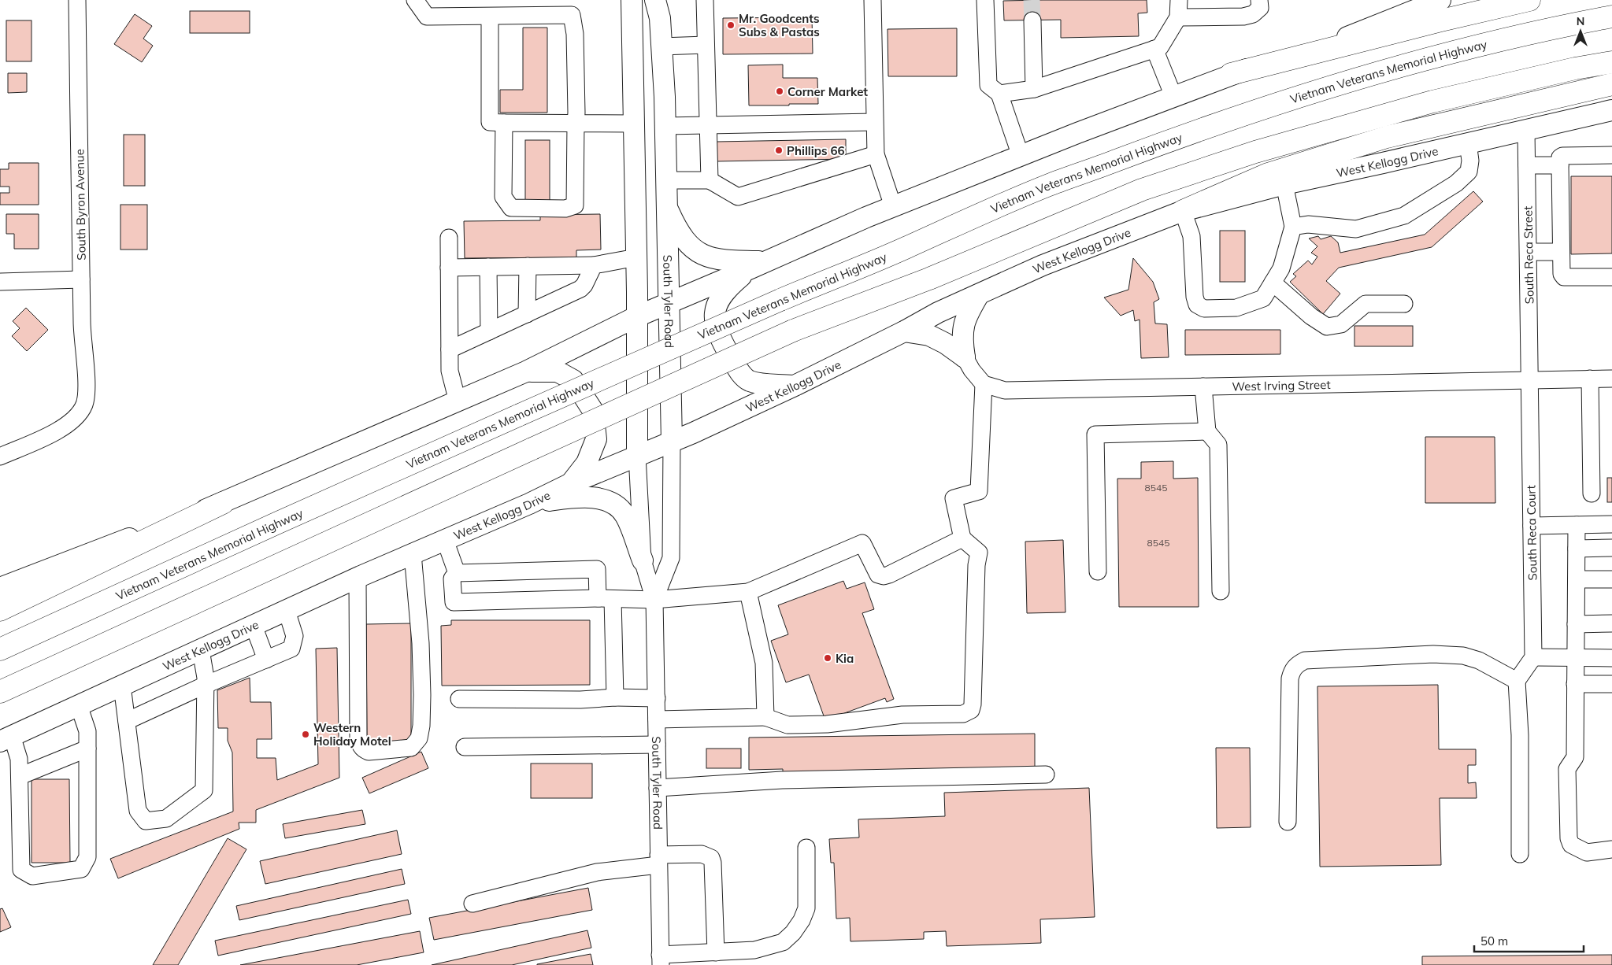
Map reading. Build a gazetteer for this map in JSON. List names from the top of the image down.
{
  "streets": {
    "highway": ["Vietnam Veterans Memorial Highway"],
    "main road": ["West Kellogg Drive", "South Tyler Road"],
    "street": [
      "South Byron Avenue",
      "South Reca Street",
      "West Irving Street",
      "South Reca Court"
    ]
  },
  "crossings": [
    ["West Kellogg Drive", "South Reca Street"],
    ["West Kellogg Drive", "South Tyler Road"],
    ["South Reca Street", "West Irving Street"],
    ["South Reca Street", "South Reca Court"],
    ["West Irving Street", "South Reca Court"]
  ],
  "places": [
    "Mr. Goodcents Subs & Pastas",
    "Corner Market",
    "Phillips 66",
    "Kia",
    "Western Holiday Motel"
  ],
  "house_numbers": ["8545", "8545"],
  "scale_bar": "50 m",
  "north": "top"
}
